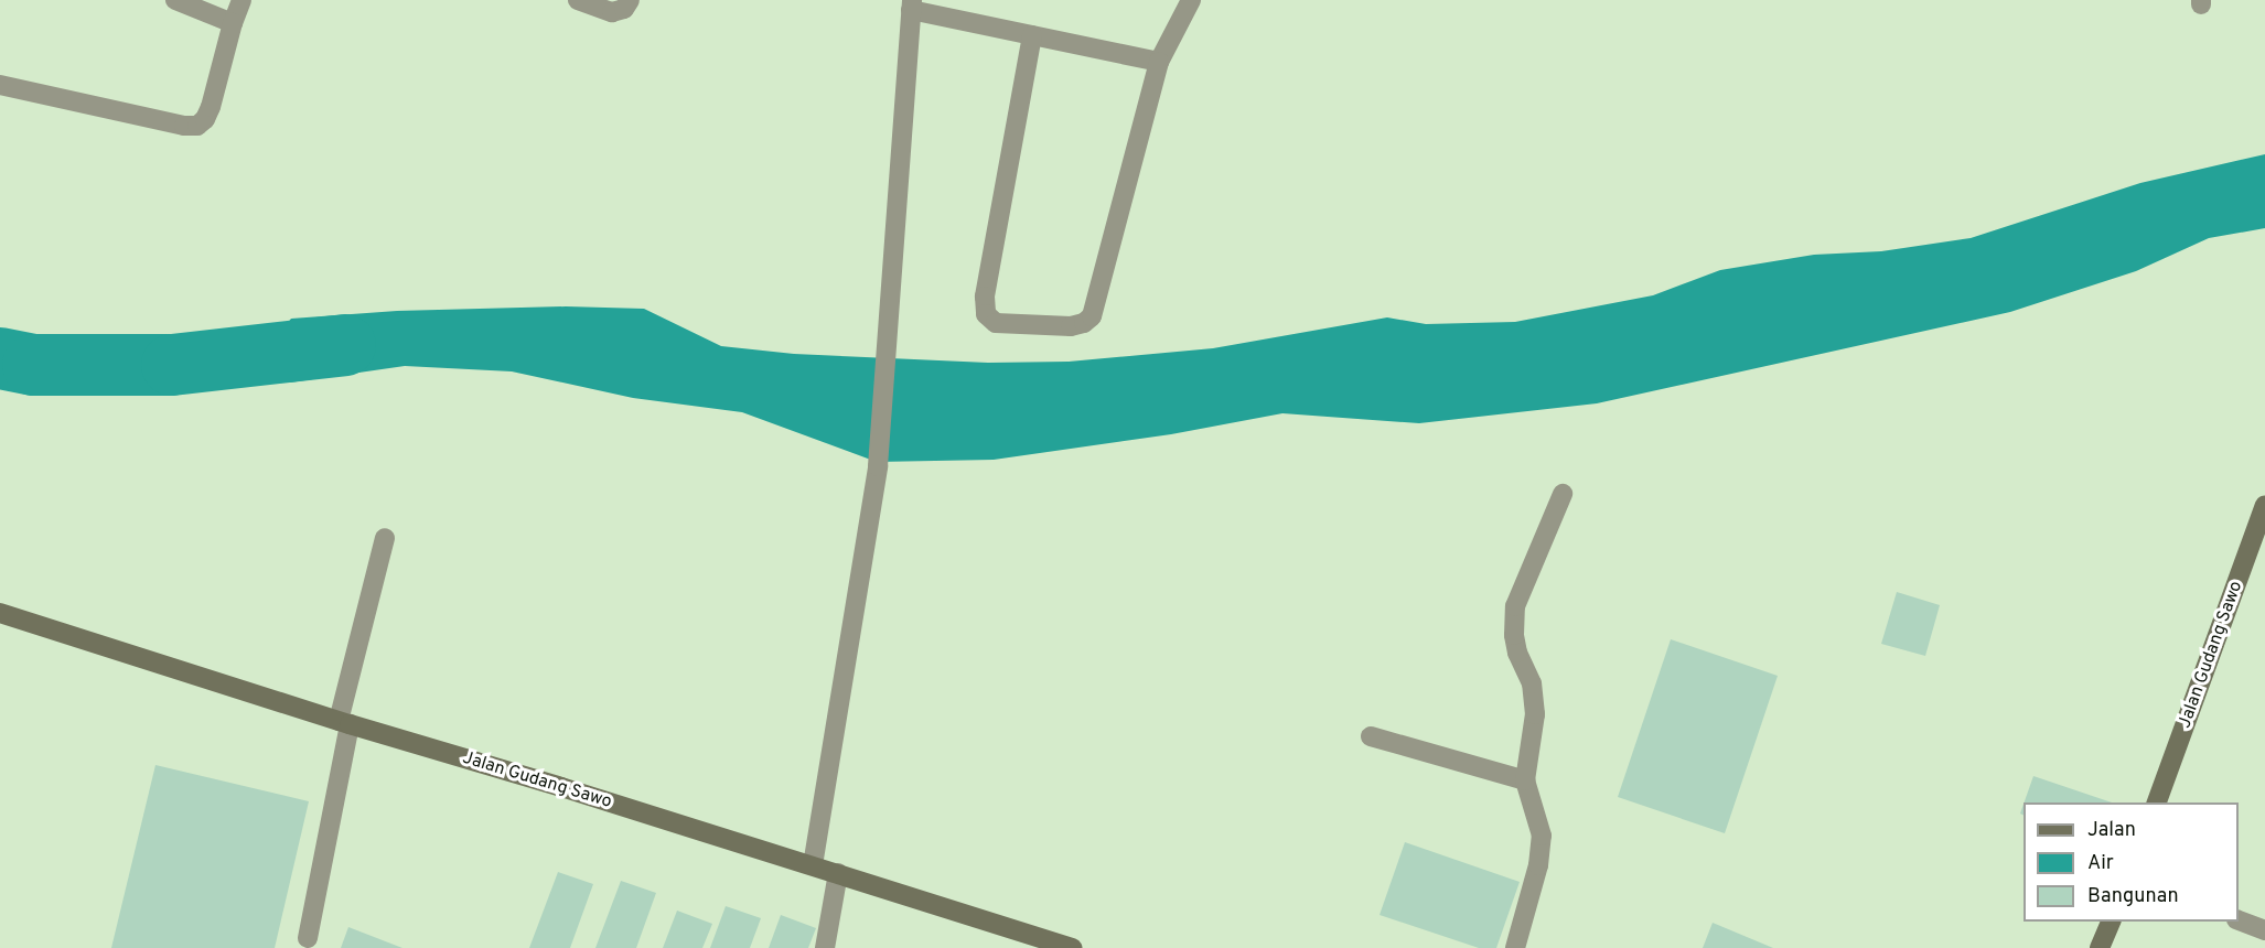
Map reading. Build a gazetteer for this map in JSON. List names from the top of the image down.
{
  "streets": {
    "street": ["Jalan Gudang Sawo"]
  },
  "legend": ["Jalan", "Air", "Bangunan"]
}
